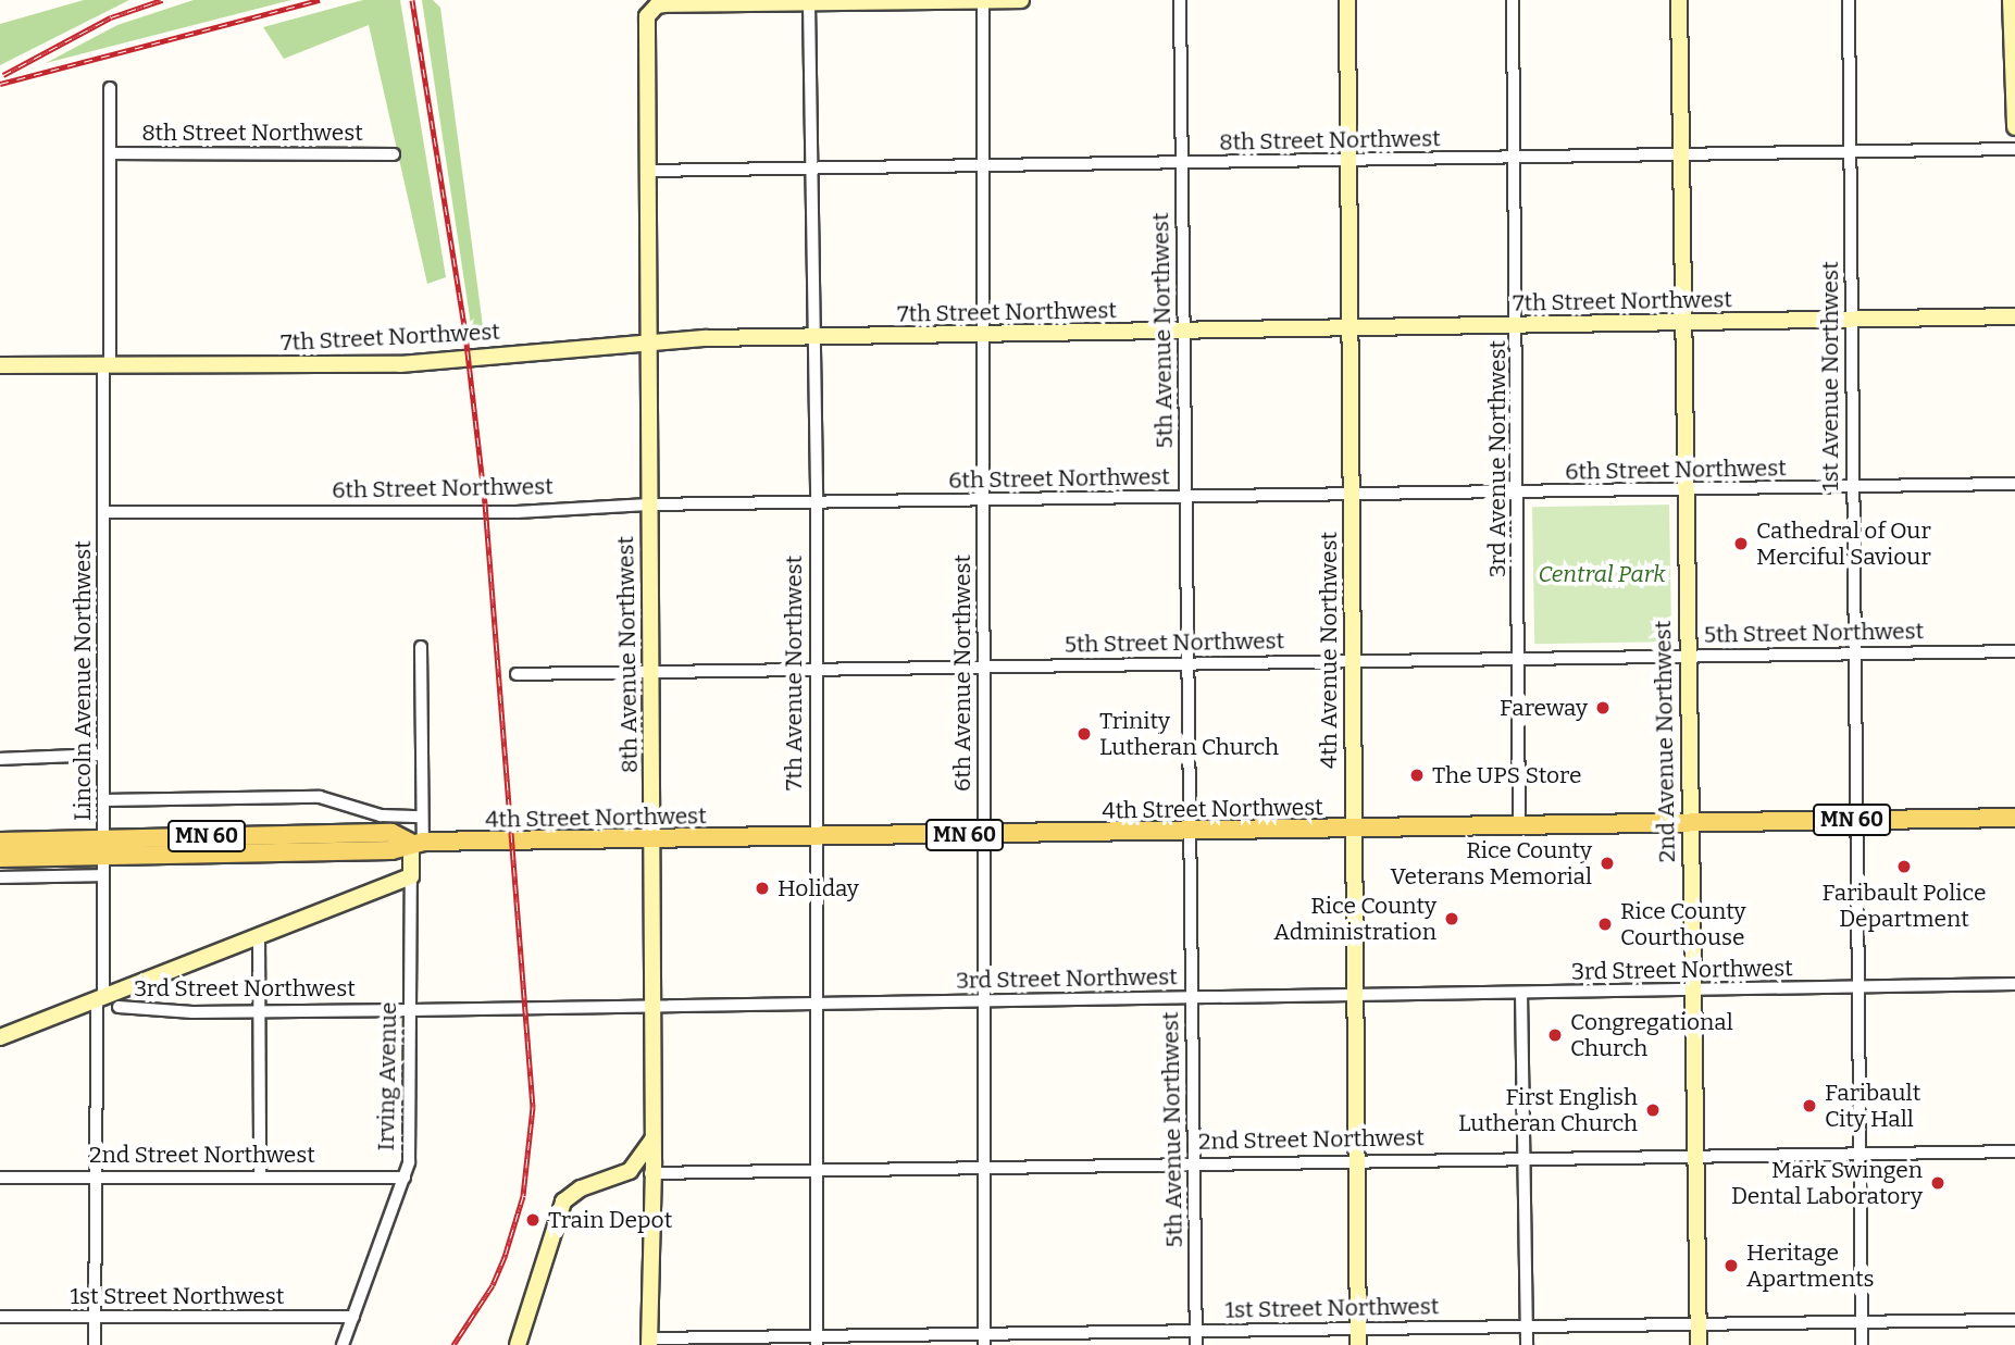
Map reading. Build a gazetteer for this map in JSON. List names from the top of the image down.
{
  "streets": {
    "main road": ["4th Street Northwest", "MN 60"],
    "street": [
      "8th Street Northwest",
      "7th Street Northwest",
      "5th Avenue Northwest",
      "1st Avenue Northwest",
      "3rd Avenue Northwest",
      "6th Street Northwest",
      "5th Street Northwest",
      "4th Avenue Northwest",
      "8th Avenue Northwest",
      "7th Avenue Northwest",
      "6th Avenue Northwest",
      "Lincoln Avenue Northwest",
      "2nd Avenue Northwest",
      "3rd Street Northwest",
      "Irving Avenue",
      "2nd Street Northwest",
      "1st Street Northwest"
    ]
  },
  "crossings": [
    ["8th Street Northwest", "5th Avenue Northwest"],
    ["8th Street Northwest", "1st Avenue Northwest"],
    ["8th Street Northwest", "3rd Avenue Northwest"],
    ["8th Street Northwest", "4th Avenue Northwest"],
    ["8th Street Northwest", "8th Avenue Northwest"],
    ["8th Street Northwest", "7th Avenue Northwest"],
    ["8th Street Northwest", "6th Avenue Northwest"],
    ["8th Street Northwest", "Lincoln Avenue Northwest"],
    ["8th Street Northwest", "2nd Avenue Northwest"],
    ["7th Street Northwest", "5th Avenue Northwest"],
    ["7th Street Northwest", "1st Avenue Northwest"],
    ["7th Street Northwest", "3rd Avenue Northwest"],
    ["7th Street Northwest", "4th Avenue Northwest"],
    ["7th Street Northwest", "8th Avenue Northwest"],
    ["7th Street Northwest", "7th Avenue Northwest"],
    ["7th Street Northwest", "6th Avenue Northwest"],
    ["7th Street Northwest", "Lincoln Avenue Northwest"],
    ["7th Street Northwest", "2nd Avenue Northwest"],
    ["5th Avenue Northwest", "6th Street Northwest"],
    ["5th Avenue Northwest", "5th Street Northwest"],
    ["5th Avenue Northwest", "4th Street Northwest"],
    ["5th Avenue Northwest", "3rd Street Northwest"],
    ["5th Avenue Northwest", "2nd Street Northwest"],
    ["5th Avenue Northwest", "1st Street Northwest"],
    ["1st Avenue Northwest", "6th Street Northwest"],
    ["1st Avenue Northwest", "5th Street Northwest"],
    ["1st Avenue Northwest", "4th Street Northwest"],
    ["1st Avenue Northwest", "3rd Street Northwest"],
    ["1st Avenue Northwest", "2nd Street Northwest"],
    ["1st Avenue Northwest", "1st Street Northwest"],
    ["3rd Avenue Northwest", "6th Street Northwest"],
    ["3rd Avenue Northwest", "5th Street Northwest"],
    ["3rd Avenue Northwest", "4th Street Northwest"],
    ["6th Street Northwest", "4th Avenue Northwest"],
    ["6th Street Northwest", "8th Avenue Northwest"],
    ["6th Street Northwest", "7th Avenue Northwest"],
    ["6th Street Northwest", "6th Avenue Northwest"],
    ["6th Street Northwest", "Lincoln Avenue Northwest"],
    ["6th Street Northwest", "2nd Avenue Northwest"],
    ["5th Street Northwest", "4th Avenue Northwest"],
    ["5th Street Northwest", "8th Avenue Northwest"],
    ["5th Street Northwest", "7th Avenue Northwest"],
    ["5th Street Northwest", "6th Avenue Northwest"],
    ["5th Street Northwest", "2nd Avenue Northwest"],
    ["4th Avenue Northwest", "4th Street Northwest"],
    ["4th Avenue Northwest", "3rd Street Northwest"],
    ["4th Avenue Northwest", "2nd Street Northwest"],
    ["4th Avenue Northwest", "1st Street Northwest"],
    ["8th Avenue Northwest", "7th Avenue Northwest"],
    ["8th Avenue Northwest", "4th Street Northwest"],
    ["8th Avenue Northwest", "3rd Street Northwest"],
    ["8th Avenue Northwest", "2nd Street Northwest"],
    ["8th Avenue Northwest", "1st Street Northwest"],
    ["7th Avenue Northwest", "4th Street Northwest"],
    ["7th Avenue Northwest", "3rd Street Northwest"],
    ["7th Avenue Northwest", "2nd Street Northwest"],
    ["7th Avenue Northwest", "1st Street Northwest"],
    ["6th Avenue Northwest", "4th Street Northwest"],
    ["6th Avenue Northwest", "3rd Street Northwest"],
    ["6th Avenue Northwest", "2nd Street Northwest"],
    ["6th Avenue Northwest", "1st Street Northwest"],
    ["Lincoln Avenue Northwest", "MN 60"],
    ["Lincoln Avenue Northwest", "2nd Street Northwest"],
    ["Lincoln Avenue Northwest", "1st Street Northwest"],
    ["2nd Avenue Northwest", "4th Street Northwest"],
    ["2nd Avenue Northwest", "3rd Street Northwest"],
    ["2nd Avenue Northwest", "2nd Street Northwest"],
    ["2nd Avenue Northwest", "1st Street Northwest"],
    ["4th Street Northwest", "MN 60"],
    ["4th Street Northwest", "Irving Avenue"],
    ["MN 60", "Irving Avenue"],
    ["3rd Street Northwest", "Irving Avenue"],
    ["Irving Avenue", "2nd Street Northwest"],
    ["Irving Avenue", "1st Street Northwest"]
  ],
  "parks": ["Central Park"],
  "places": [
    "Cathedral of Our Merciful Saviour",
    "Fareway",
    "Trinity Lutheran Church",
    "The UPS Store",
    "Rice County Veterans Memorial",
    "Faribault Police Department",
    "Holiday",
    "Rice County Administration",
    "Rice County Courthouse",
    "Congregational Church",
    "Faribault City Hall",
    "First English Lutheran Church",
    "Mark Swingen Dental Laboratory",
    "Train Depot",
    "Heritage Apartments"
  ]
}
